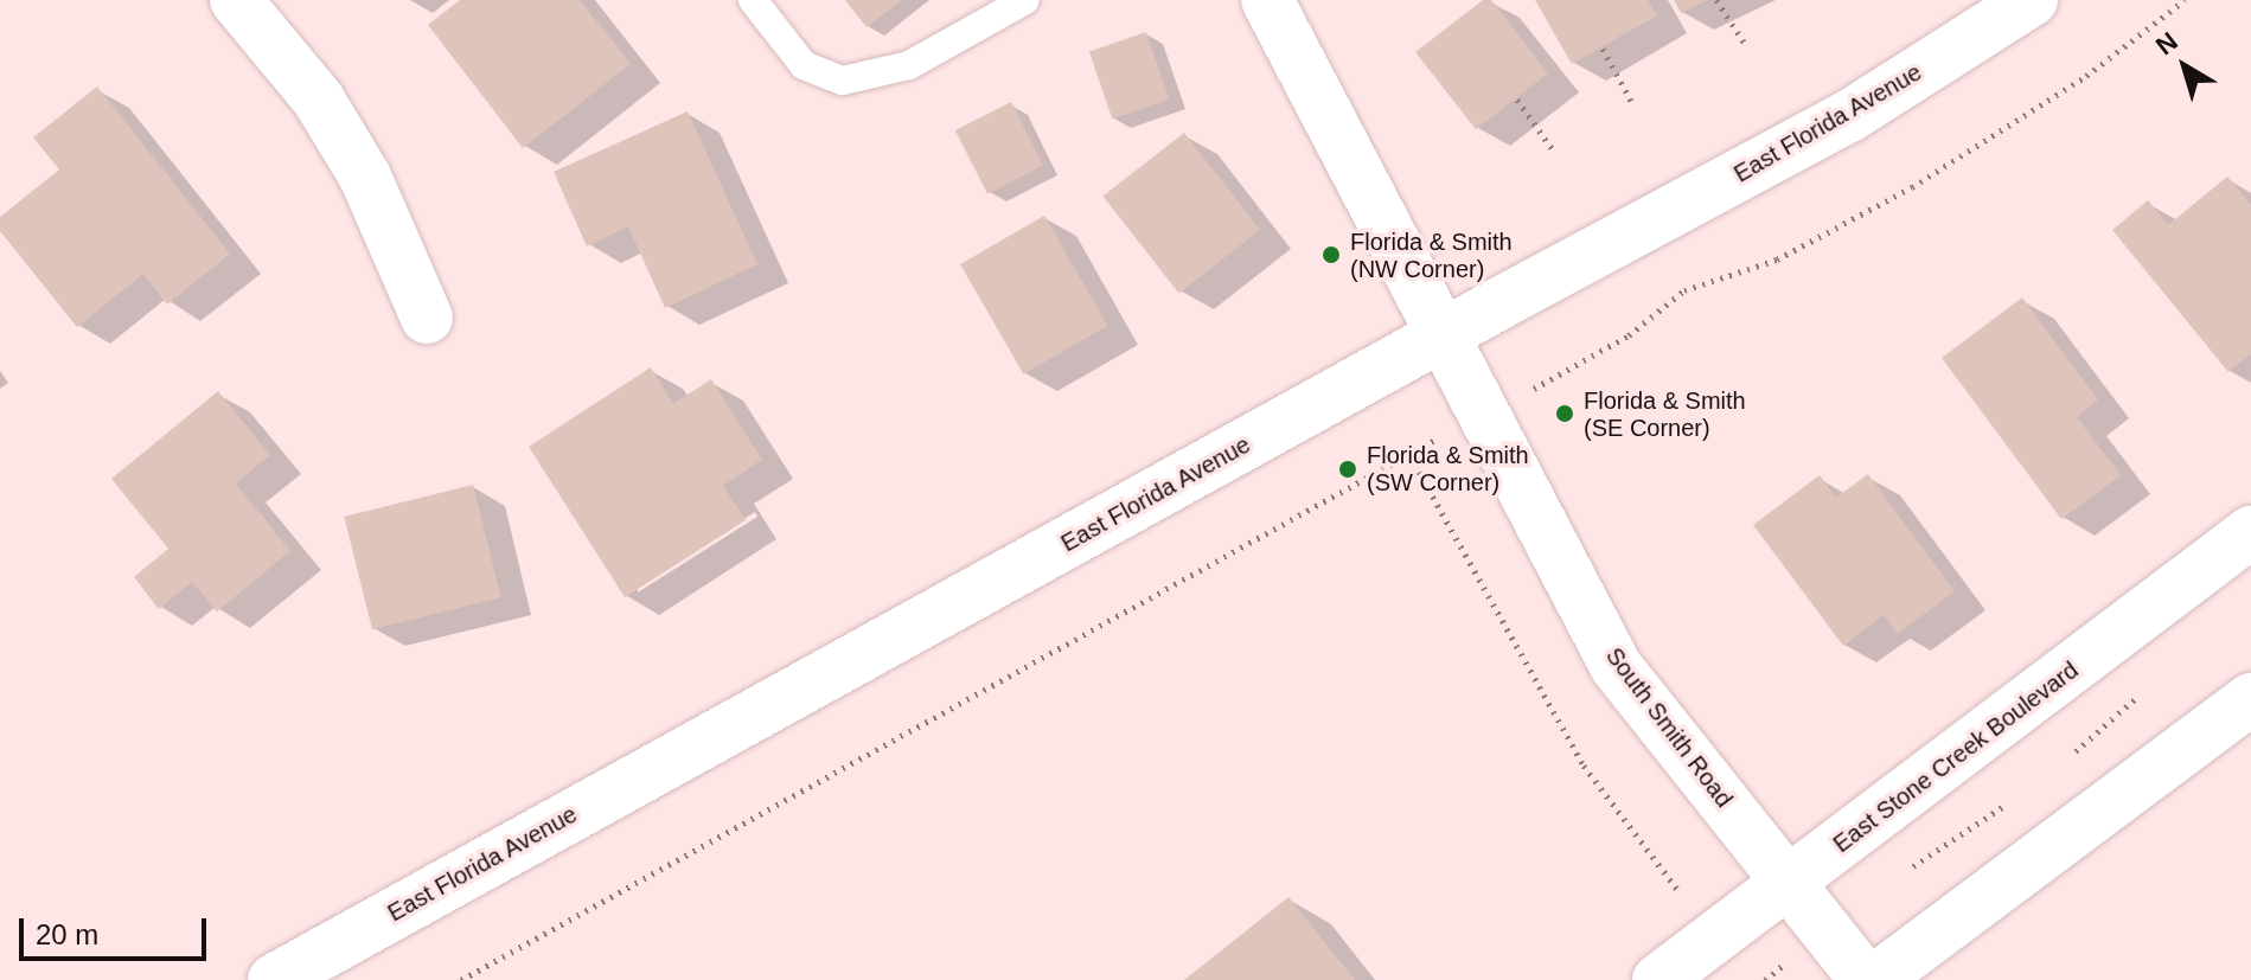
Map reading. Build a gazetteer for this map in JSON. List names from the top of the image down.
{
  "streets": {
    "street": ["East Florida Avenue", "South Smith Road", "East Stone Creek Boulevard"]
  },
  "crossings": [
    ["East Florida Avenue", "South Smith Road"],
    ["South Smith Road", "East Stone Creek Boulevard"]
  ],
  "places": ["Florida & Smith (NW Corner)", "Florida & Smith (SE Corner)", "Florida & Smith (SW Corner)"],
  "scale_bar": "20 m",
  "north": "top left"
}
